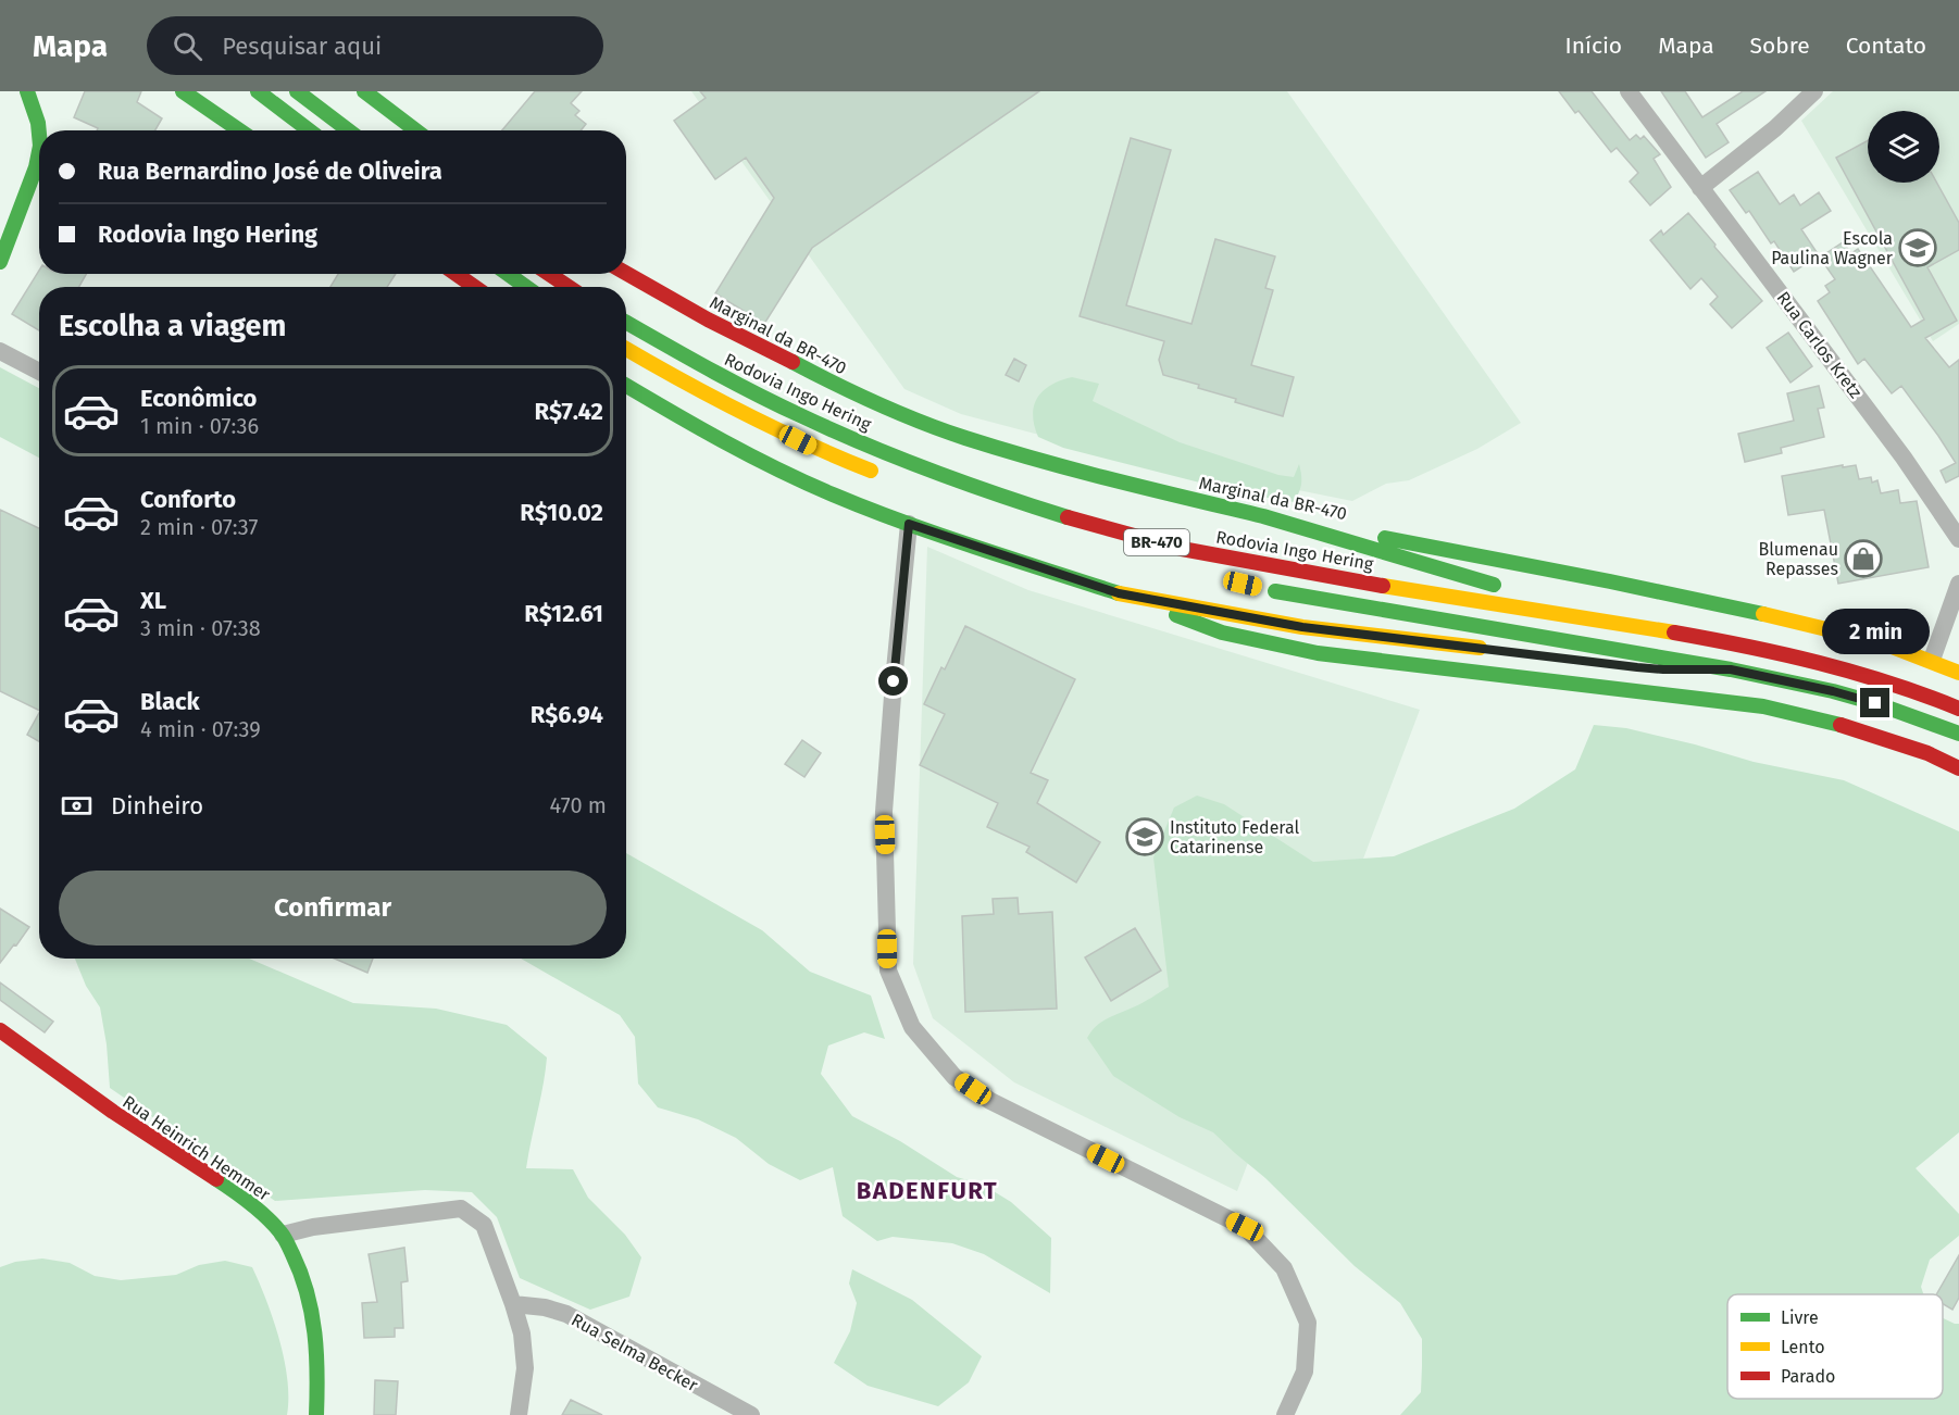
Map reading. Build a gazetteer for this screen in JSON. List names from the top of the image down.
{
  "streets": {
    "main road": [
      "Marginal da BR-470",
      "Rodovia Ingo Hering",
      "BR-470",
      "Rua Heinrich Hemmer"
    ],
    "street": ["Rua Carlos Kretz", "Rua Selma Becker"]
  },
  "districts": ["BADENFURT"],
  "places": {
    "school or university": ["Escola Paulina Wagner", "Instituto Federal Catarinense"],
    "shop": ["Blumenau Repasses"]
  },
  "legend": ["Livre", "Lento", "Parado"],
  "page": {
    "header": "Mapa",
    "search": "Pesquisar aqui",
    "nav": [
      "Início",
      "Mapa",
      "Sobre",
      "Contato"
    ],
    "banner": ["Rua Bernardino José de Oliveira", "Rodovia Ingo Hering"],
    "heading": "Escolha a viagem",
    "list": [
      {
        "name": "Econômico",
        "note": "1 min · 07:36",
        "value": "R$7.42"
      },
      {
        "name": "Conforto",
        "note": "2 min · 07:37",
        "value": "R$10.02"
      },
      {
        "name": "XL",
        "note": "3 min · 07:38",
        "value": "R$12.61"
      },
      {
        "name": "Black",
        "note": "4 min · 07:39",
        "value": "R$6.94"
      }
    ],
    "bubble": "2 min",
    "pay": ["Dinheiro", "470 m"],
    "buttons": "Confirmar"
  }
}
